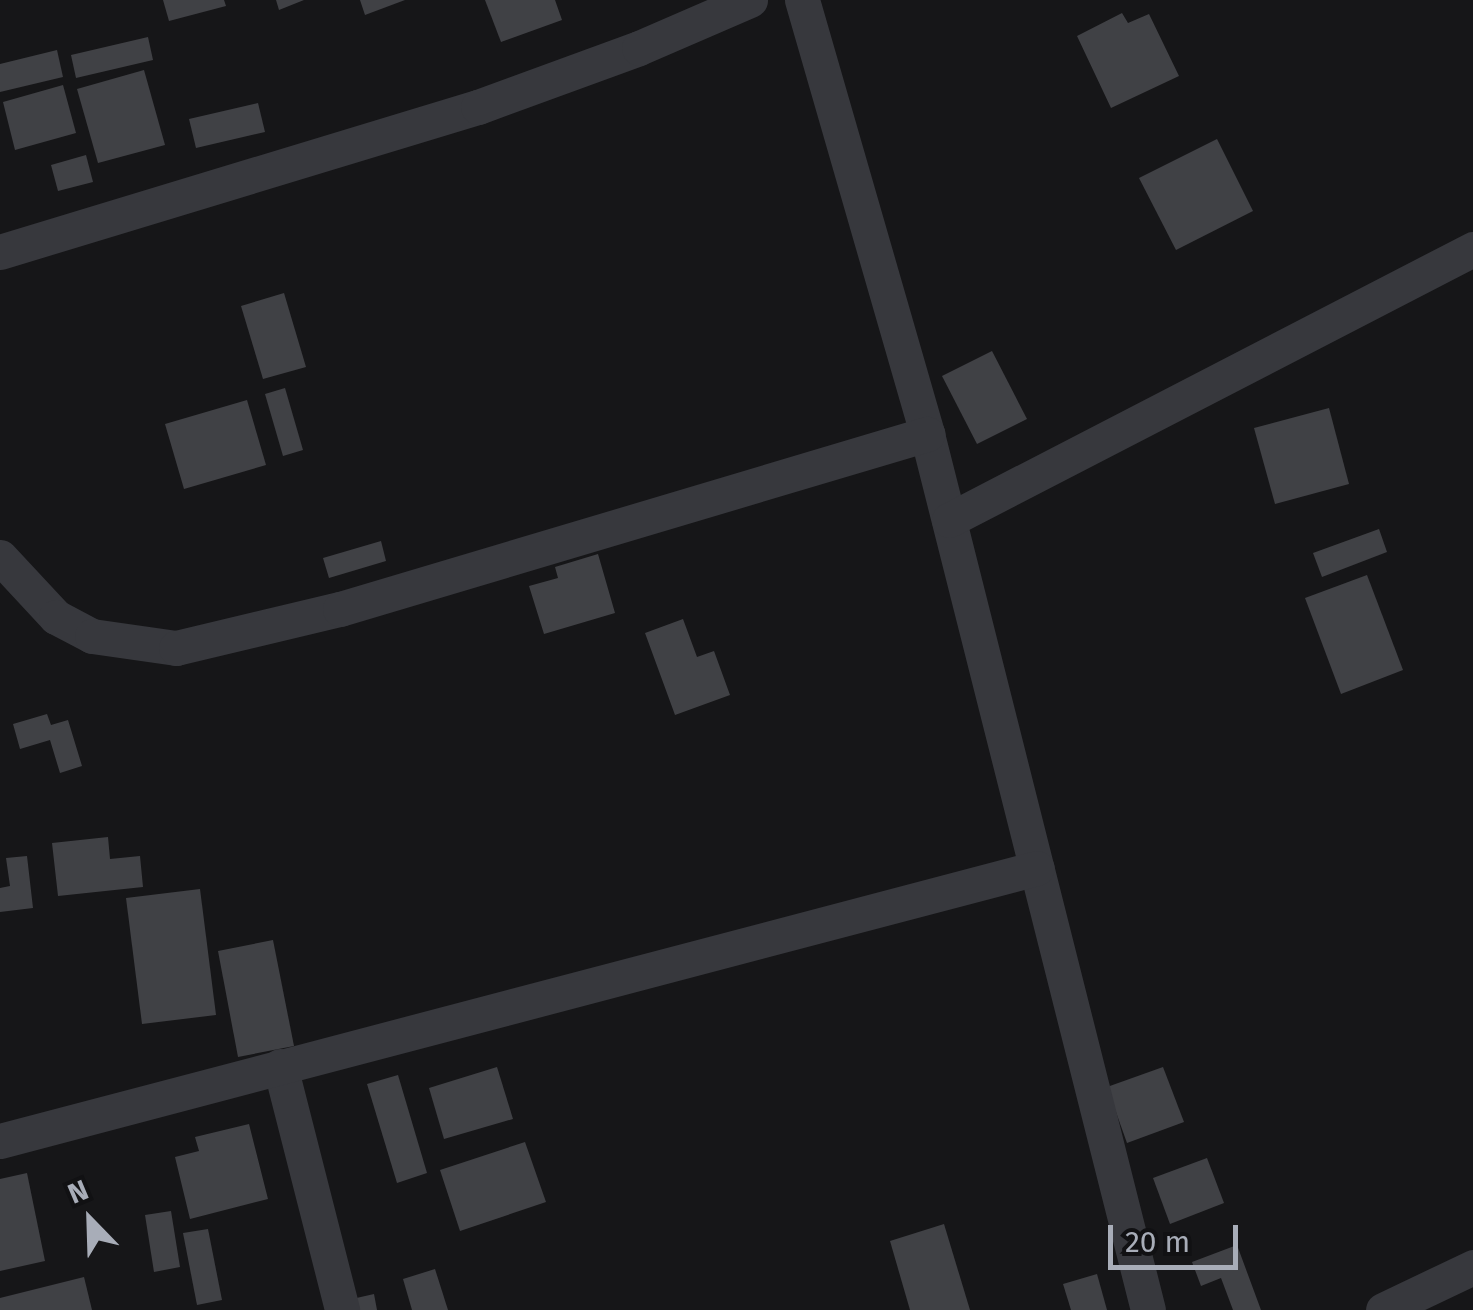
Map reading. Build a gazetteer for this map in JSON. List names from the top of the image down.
{
  "scale_bar": "20 m",
  "north": "top left"
}
